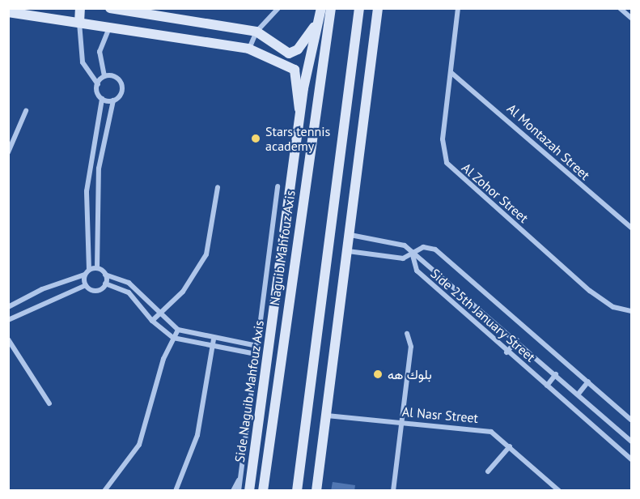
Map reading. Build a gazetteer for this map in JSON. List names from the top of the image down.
{
  "streets": {
    "street": [
      "Al Montazah Street",
      "Al Zohor Street",
      "Naguib Mahfouz Axis",
      "Side 25th January Street",
      "Side Naguib Mahfouz Axis",
      "Al Nasr Street"
    ]
  },
  "crossings": [
    ["Al Montazah Street", "Al Zohor Street"]
  ],
  "places": ["Stars tennis academy", "بلوك هه"]
}
